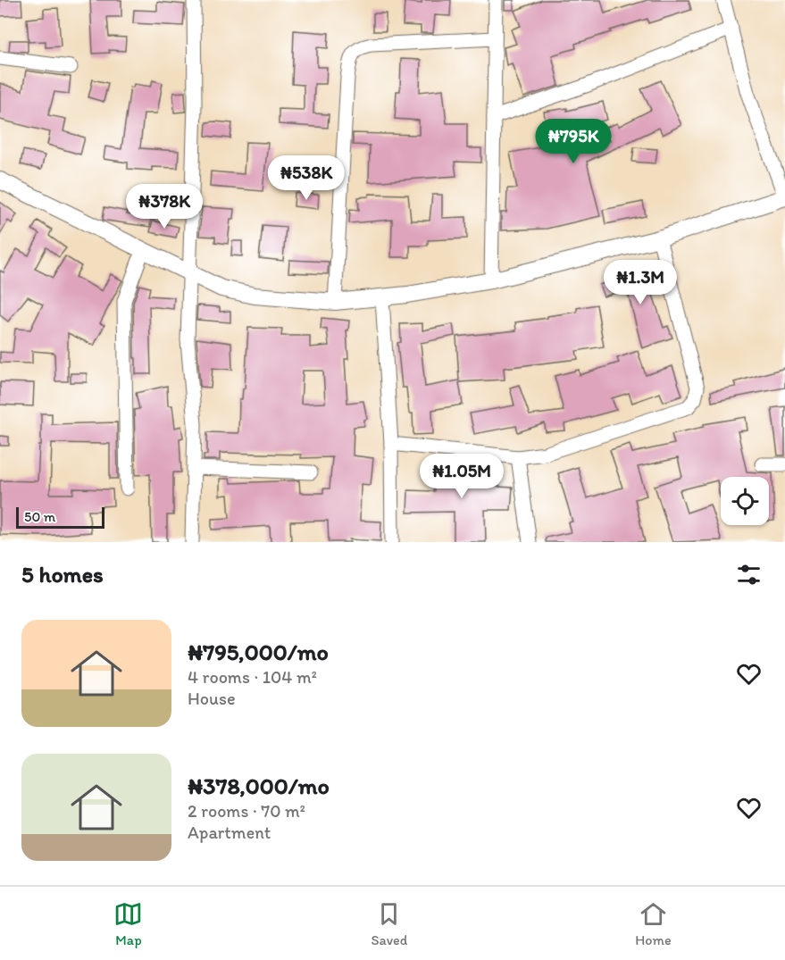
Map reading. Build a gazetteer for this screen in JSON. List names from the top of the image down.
{
  "scale_bar": "50 m",
  "page": {
    "price": [
      "₦795K",
      "₦538K",
      "₦378K",
      "₦1.3M",
      "₦1.05M"
    ],
    "scale": "50 m",
    "heading": "5 homes",
    "list": [
      {
        "name": "₦795,000/mo",
        "note": "4 rooms · 104 m² · House"
      },
      {
        "name": "₦378,000/mo",
        "note": "2 rooms · 70 m² · Apartment"
      }
    ],
    "tabs": ["Map", "Saved", "Home"]
  }
}
